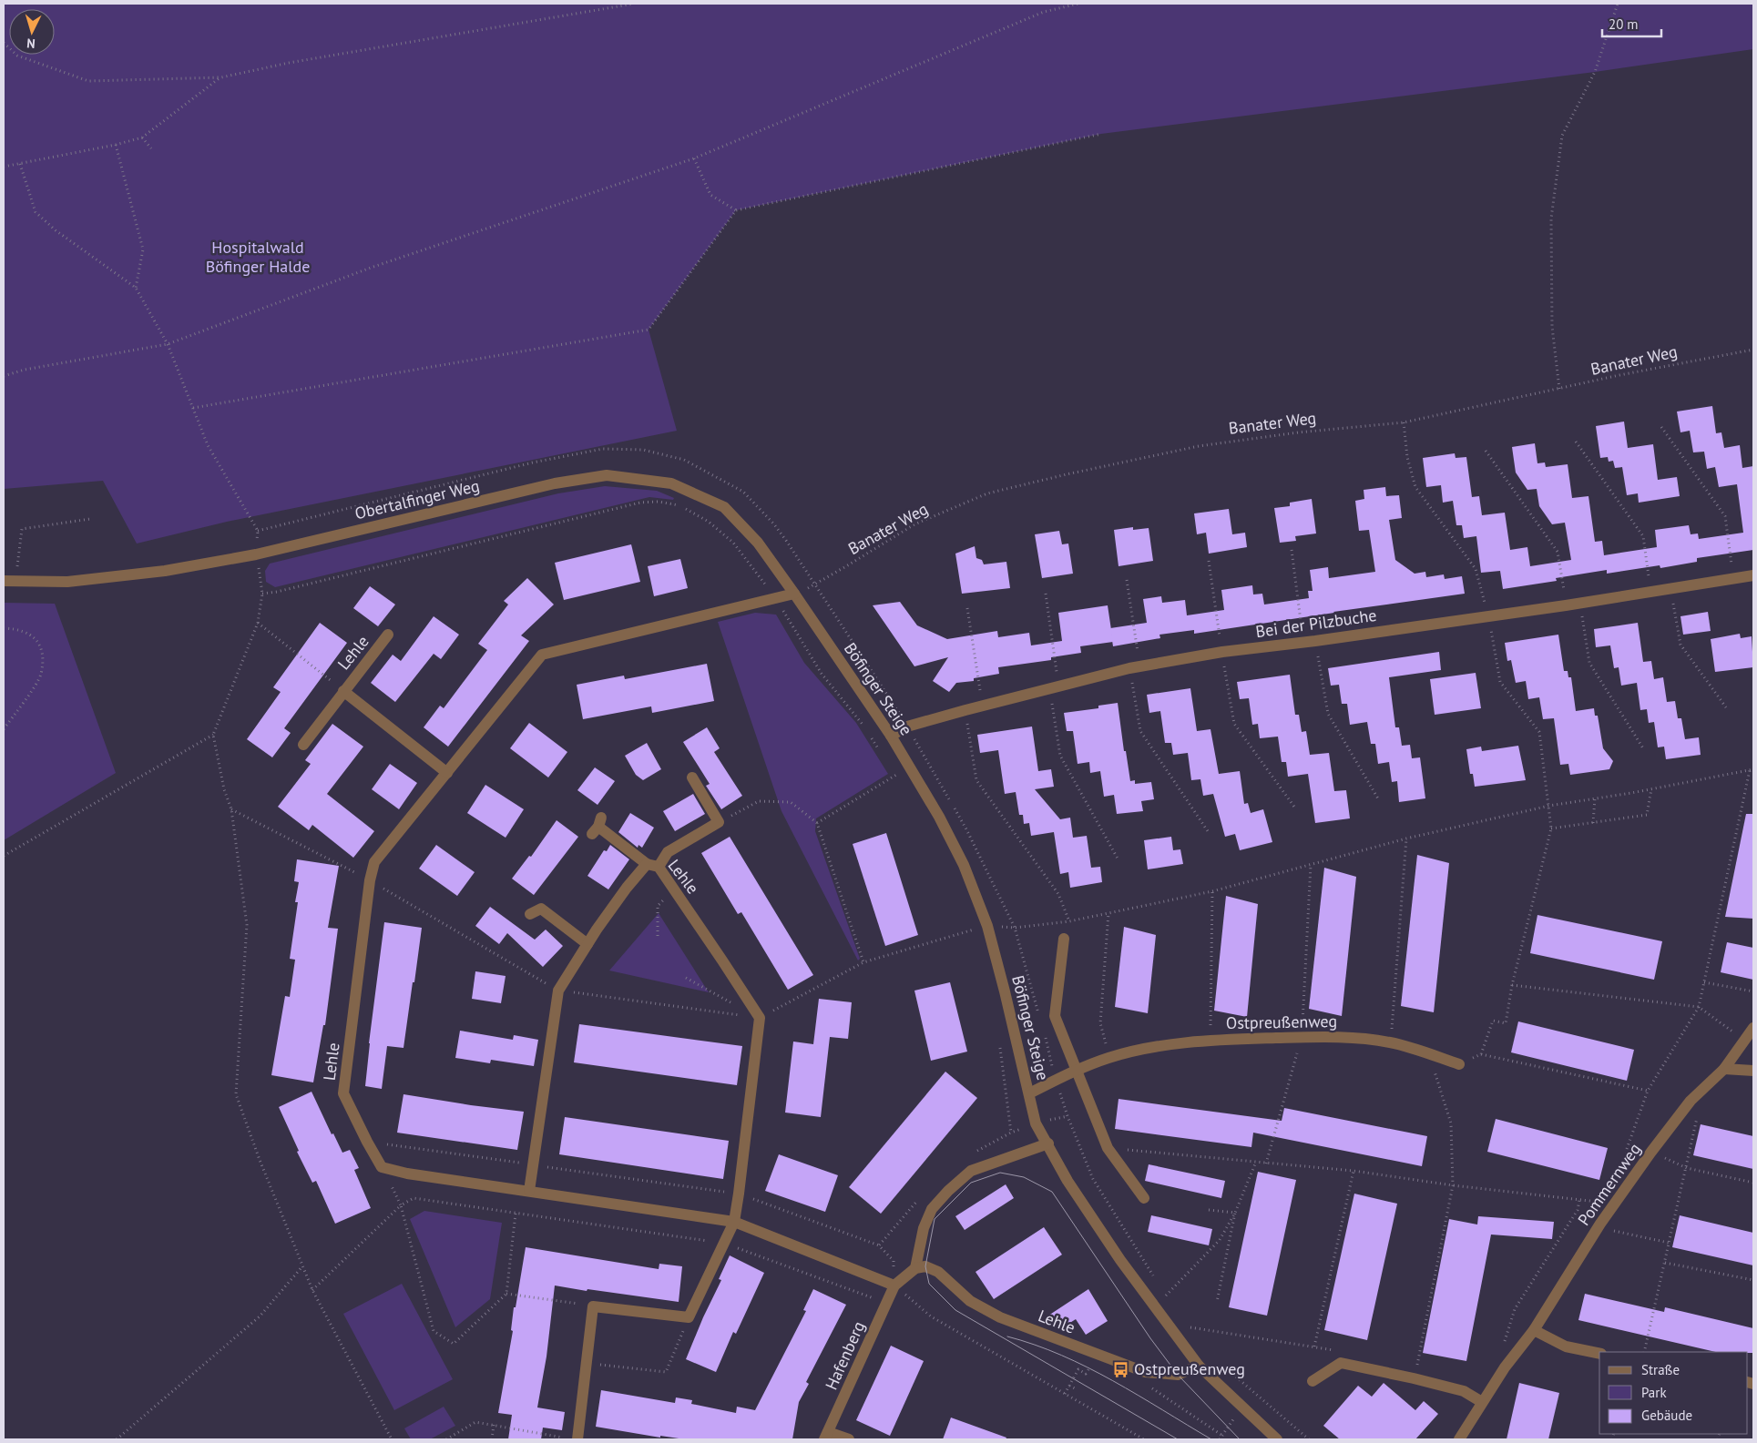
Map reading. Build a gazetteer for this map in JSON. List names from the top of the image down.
{
  "streets": {
    "street": [
      "Obertalfinger Weg",
      "Bei der Pilzbuche",
      "Lehle",
      "Böfinger Steige",
      "Ostpreußenweg",
      "Pommernweg",
      "Hafenberg"
    ],
    "path": ["Banater Weg"]
  },
  "crossings": [
    ["Obertalfinger Weg", "Lehle"],
    ["Obertalfinger Weg", "Böfinger Steige"],
    ["Bei der Pilzbuche", "Böfinger Steige"],
    ["Lehle", "Böfinger Steige"],
    ["Böfinger Steige", "Ostpreußenweg"]
  ],
  "parks": ["Hospitalwald Böfinger Halde"],
  "places": {
    "bus stop": ["Ostpreußenweg"]
  },
  "legend": ["Straße", "Park", "Gebäude"],
  "scale_bar": "20 m",
  "north": "bottom"
}
